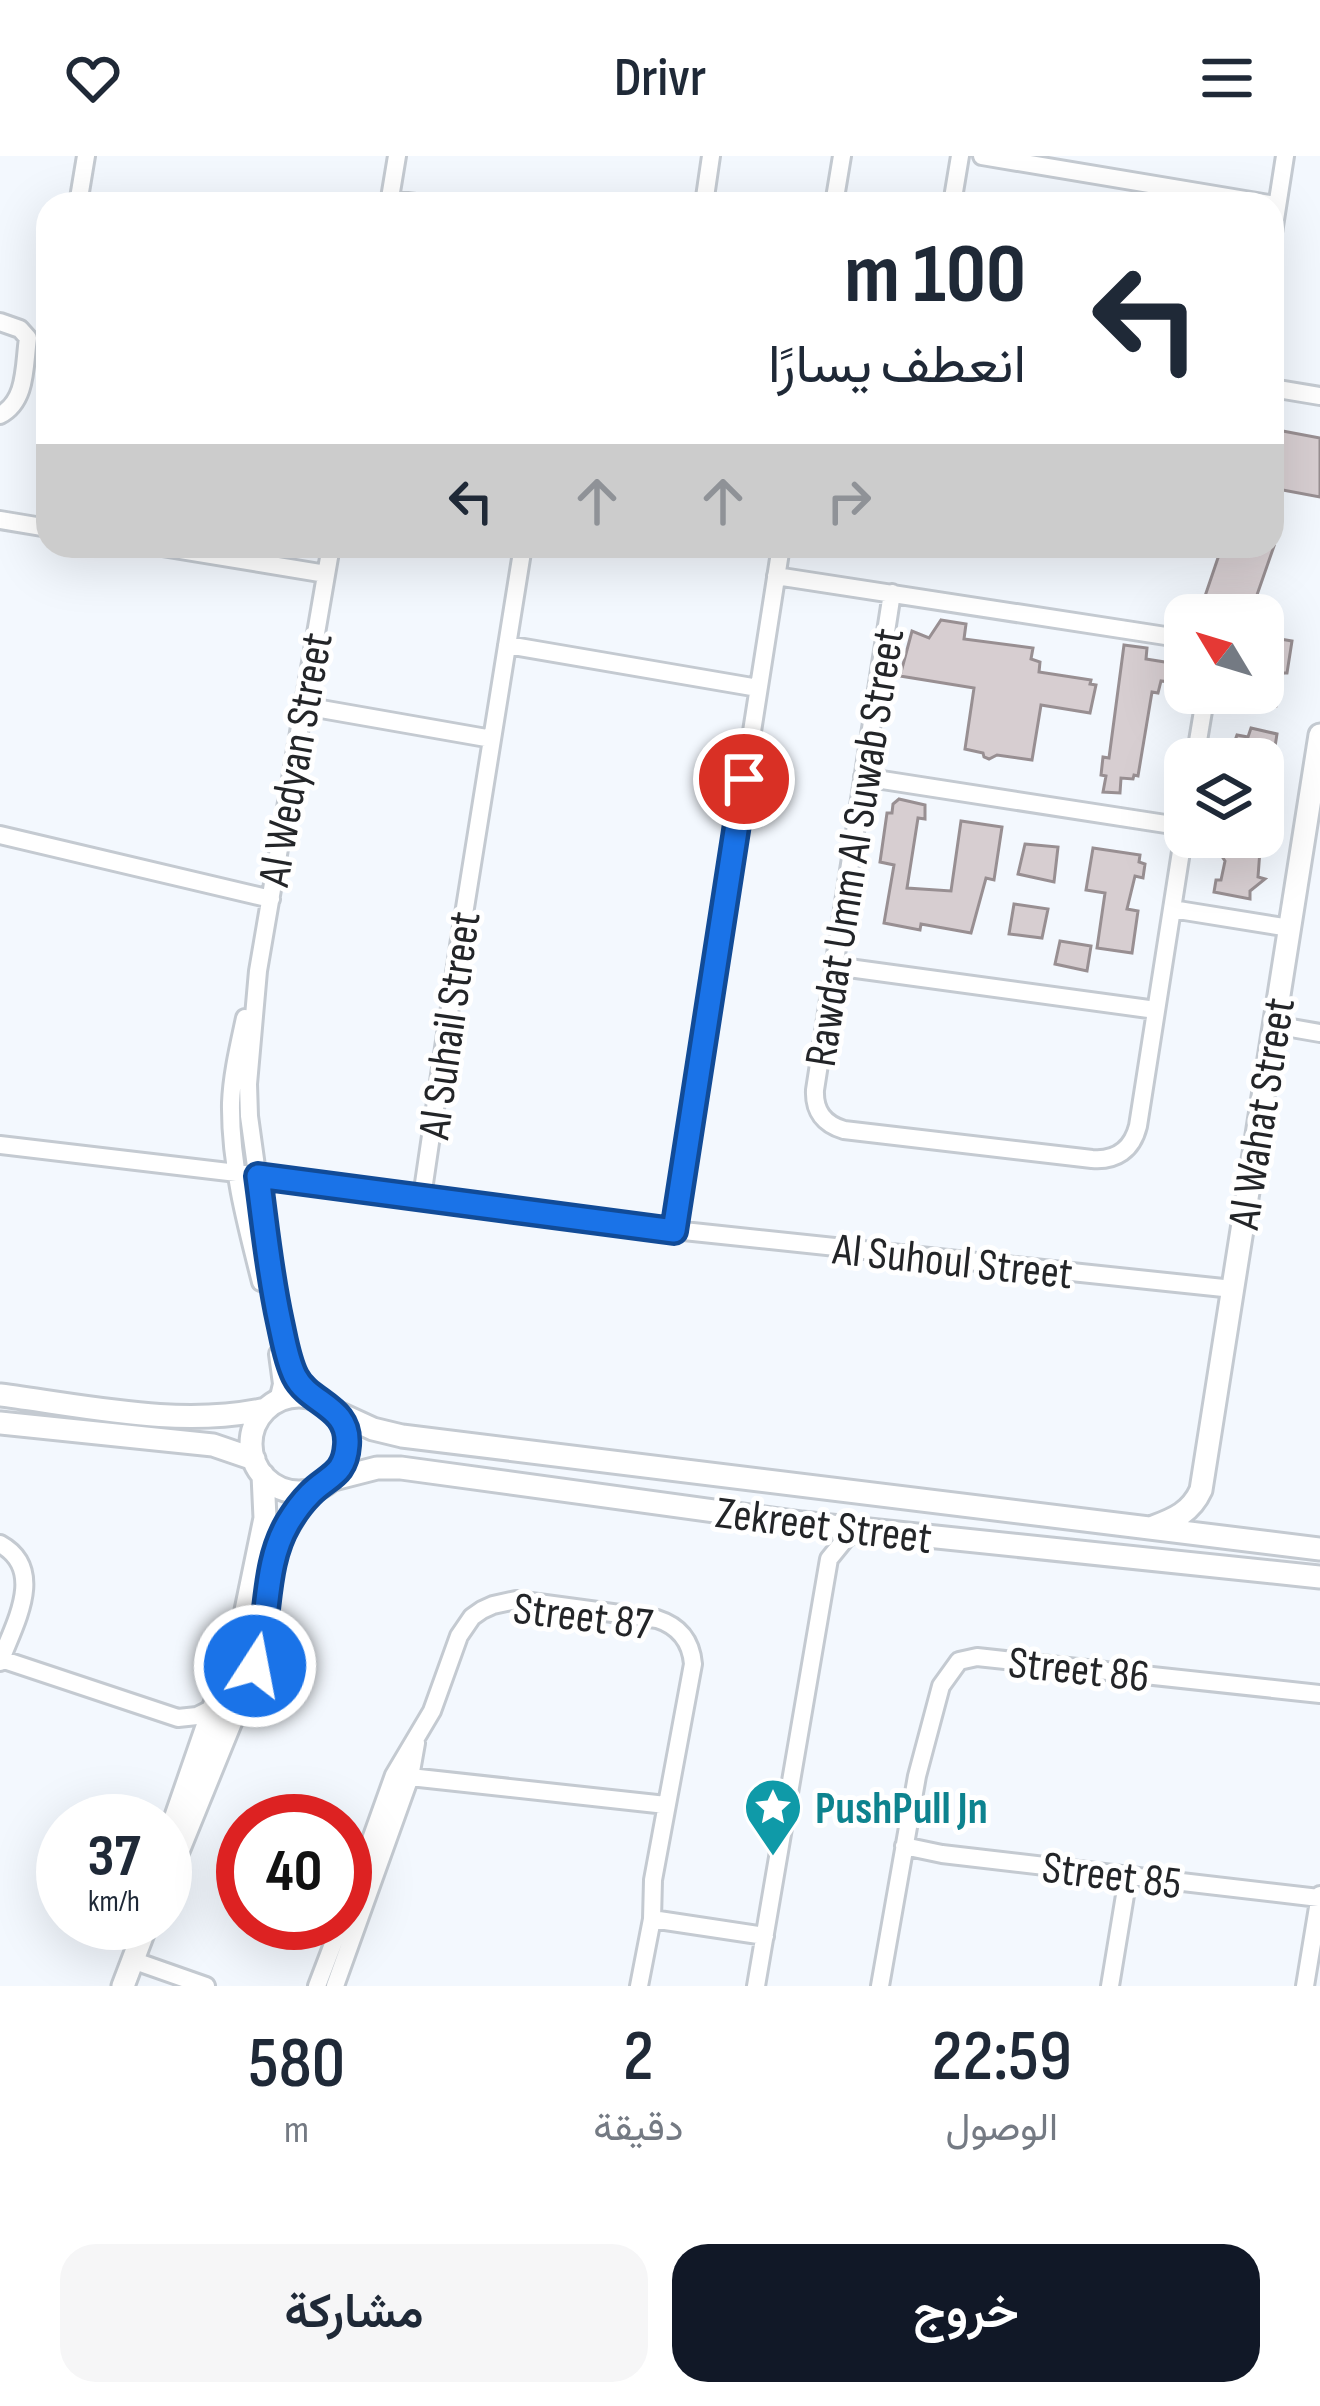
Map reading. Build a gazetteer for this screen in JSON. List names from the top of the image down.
{
  "streets": {
    "street": [
      "Al Wedyan Street",
      "Rawdat Umm Al Suwab Street",
      "Al Suhail Street",
      "Al Wahat Street",
      "Al Suhoul Street",
      "Zekreet Street",
      "Street 87",
      "Street 86",
      "Street 85"
    ]
  },
  "crossings": [
    ["Al Wedyan Street", "Al Suhail Street"],
    ["Al Wedyan Street", "Zekreet Street"],
    ["Al Suhail Street", "Al Suhoul Street"],
    ["Al Wahat Street", "Al Suhoul Street"],
    ["Street 86", "Street 85"]
  ],
  "places": {
    "place": ["PushPull Jn"]
  },
  "north": "top left",
  "page": {
    "header": "Drivr",
    "turn": ["100 m", "انعطف يسارًا"],
    "speed": "37 km/h",
    "limit": "40",
    "eta": [
      "22:59",
      "الوصول",
      "2",
      "دقيقة",
      "580",
      "m"
    ],
    "buttons": ["خروج", "مشاركة"]
  }
}
